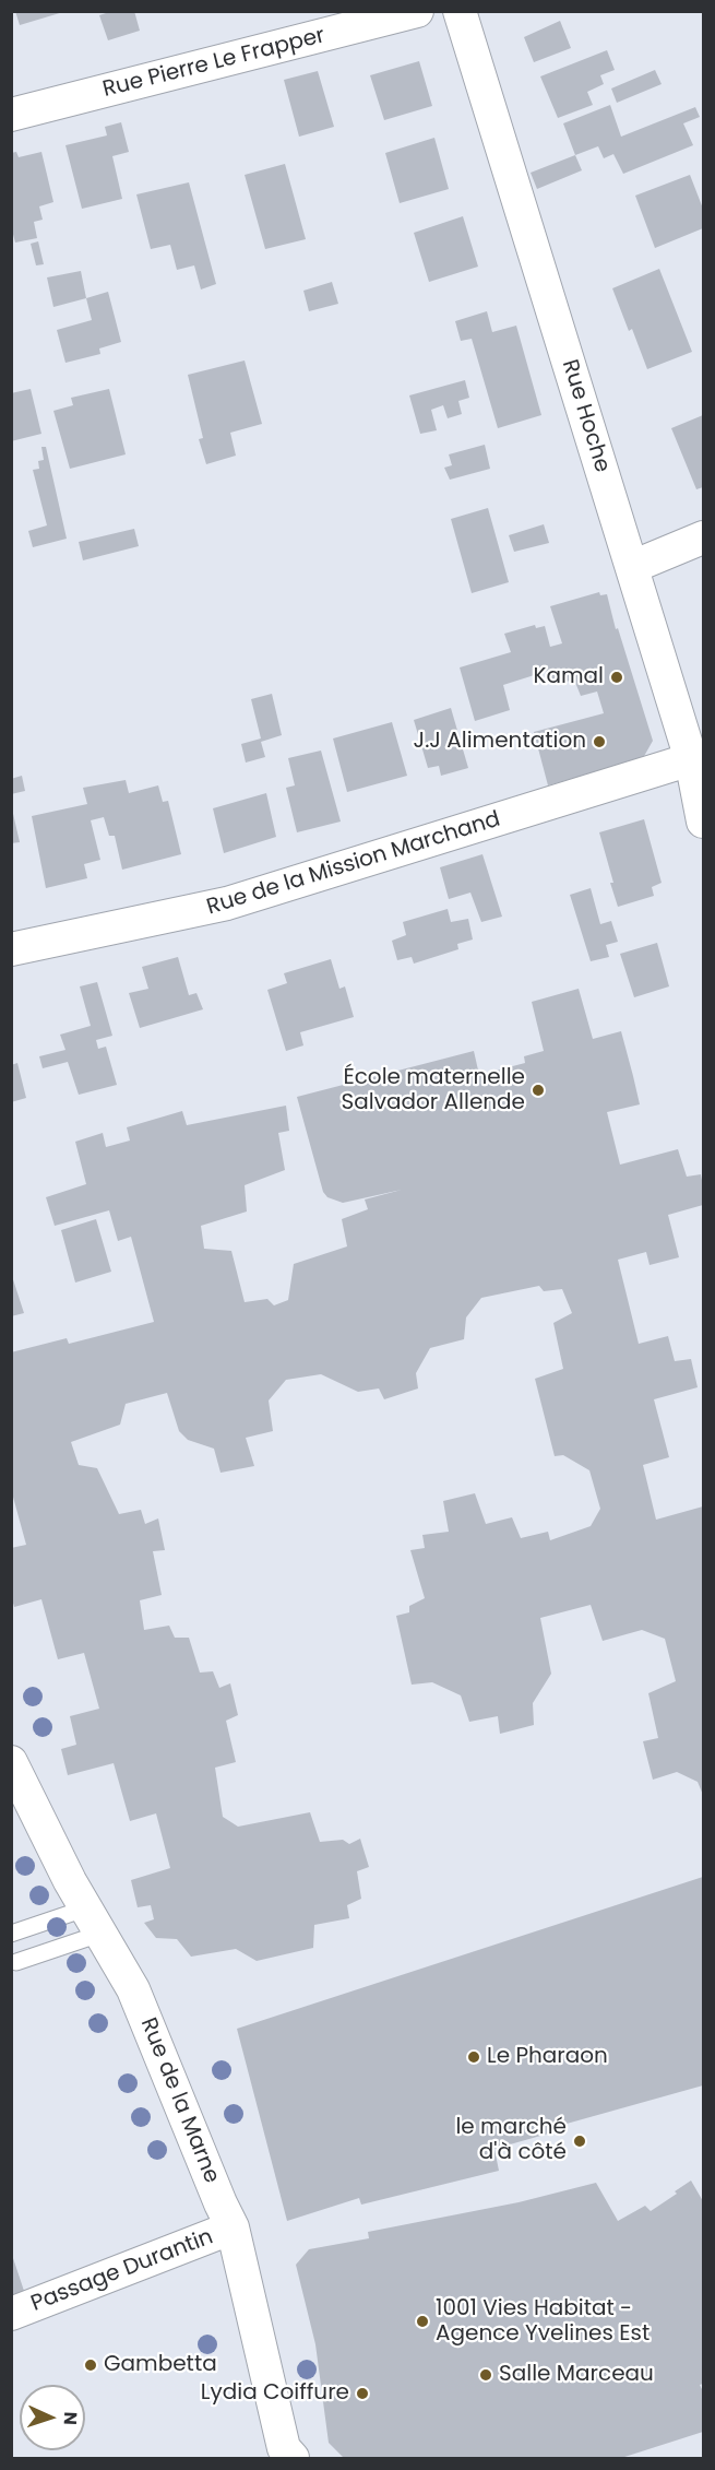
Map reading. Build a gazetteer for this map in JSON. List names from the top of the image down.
{
  "streets": {
    "street": [
      "Rue Pierre Le Frapper",
      "Rue Hoche",
      "Rue de la Mission Marchand",
      "Rue de la Marne",
      "Passage Durantin"
    ]
  },
  "crossings": [
    ["Rue Hoche", "Rue de la Mission Marchand"],
    ["Rue de la Marne", "Passage Durantin"]
  ],
  "places": [
    "Kamal",
    "J.J Alimentation",
    "École maternelle Salvador Allende",
    "Le Pharaon",
    "le marché d'à côté",
    "1001 Vies Habitat - Agence Yvelines Est",
    "Gambetta",
    "Salle Marceau",
    "Lydia Coiffure"
  ],
  "north": "right"
}
